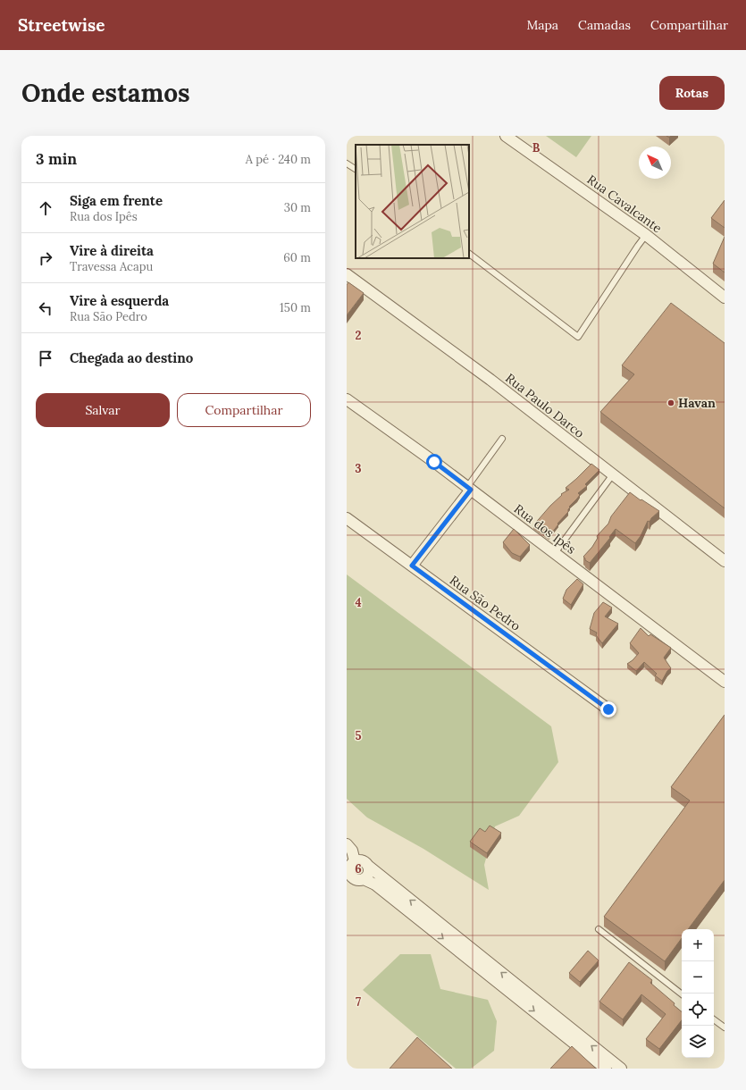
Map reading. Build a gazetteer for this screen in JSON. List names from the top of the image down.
{
  "streets": {
    "street": [
      "Rua Cavalcante",
      "Rua Paulo Darco",
      "Rua dos Ipês",
      "Rua São Pedro"
    ]
  },
  "places": ["Havan"],
  "north": "top left",
  "page": {
    "header": "Streetwise",
    "nav": ["Mapa", "Camadas", "Compartilhar"],
    "buttons": [
      "Rotas",
      ["Salvar", "Compartilhar"]
    ],
    "title": "Onde estamos",
    "heading": ["3 min", "A pé · 240 m"],
    "list": [
      ["Siga em frente", "Rua dos Ipês", "30 m"],
      ["Vire à direita", "Travessa Acapu", "60 m"],
      ["Vire à esquerda", "Rua São Pedro", "150 m"],
      "Chegada ao destino"
    ],
    "map_buttons": ["+", "−"]
  },
  "grid": {
    "columns": ["B"],
    "rows": [
      "2",
      "3",
      "4",
      "5",
      "6",
      "7"
    ]
  }
}
